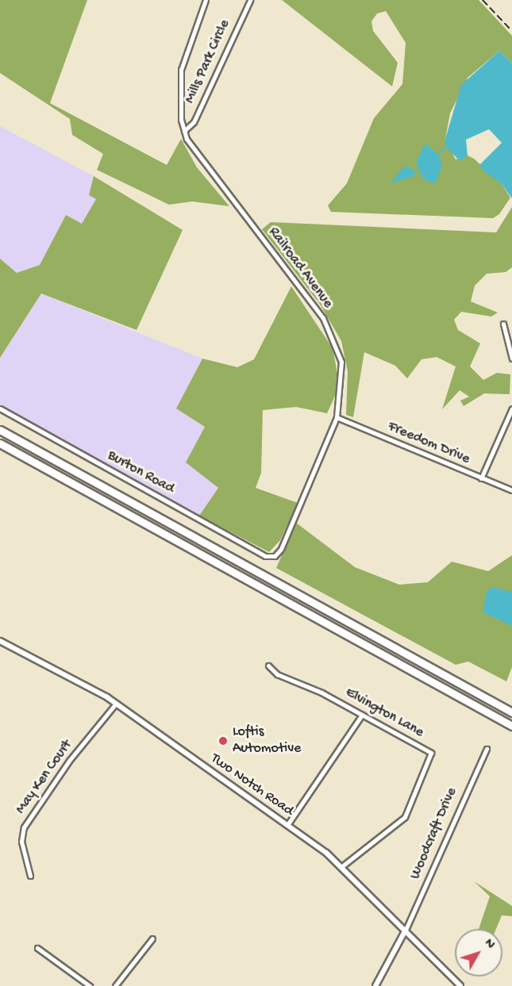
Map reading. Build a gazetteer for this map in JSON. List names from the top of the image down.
{
  "streets": {
    "street": [
      "Mills Park Circle",
      "Railroad Avenue",
      "Freedom Drive",
      "Burton Road",
      "Elvington Lane",
      "May Ken Court",
      "Two Notch Road",
      "Woodcraft Drive"
    ]
  },
  "crossings": [
    ["Mills Park Circle", "Railroad Avenue"],
    ["Railroad Avenue", "Freedom Drive"],
    ["Railroad Avenue", "Burton Road"],
    ["Elvington Lane", "Two Notch Road"],
    ["May Ken Court", "Two Notch Road"],
    ["Two Notch Road", "Woodcraft Drive"]
  ],
  "places": ["Loftis Automotive"],
  "north": "top right"
}
